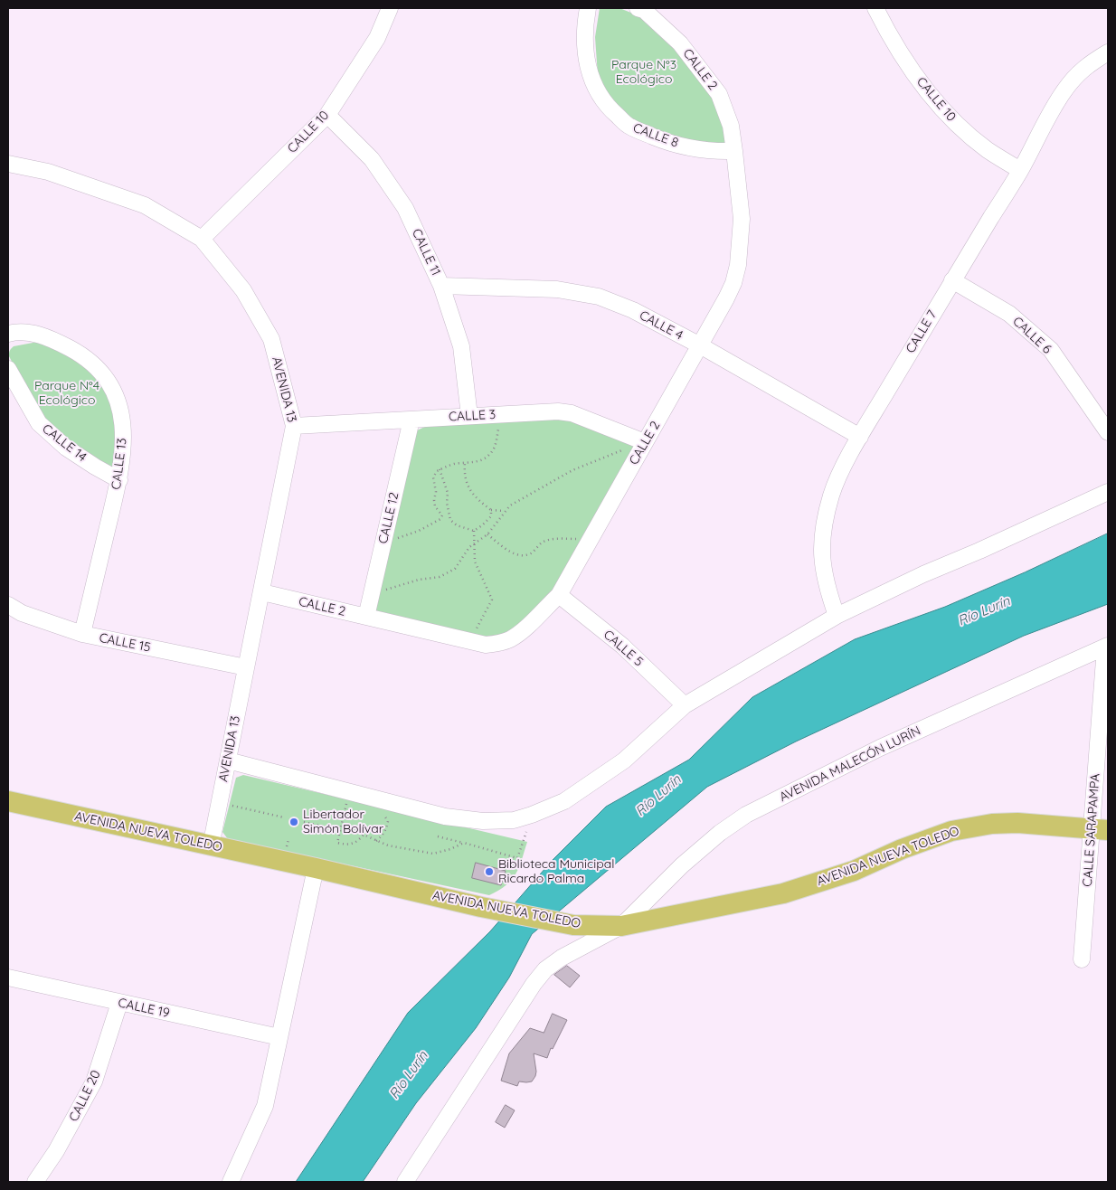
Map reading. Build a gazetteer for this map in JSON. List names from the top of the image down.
{
  "streets": {
    "main road": ["AVENIDA NUEVA TOLEDO"],
    "street": [
      "CALLE 2",
      "CALLE 10",
      "CALLE 8",
      "CALLE 11",
      "CALLE 4",
      "CALLE 7",
      "CALLE 6",
      "AVENIDA 13",
      "CALLE 3",
      "CALLE 14",
      "CALLE 13",
      "CALLE 12",
      "CALLE 15",
      "CALLE 5",
      "AVENIDA MALECÓN LURÍN",
      "CALLE SARAPAMPA",
      "CALLE 19",
      "CALLE 20"
    ]
  },
  "crossings": [
    ["CALLE 2", "CALLE 8"],
    ["CALLE 2", "CALLE 4"],
    ["CALLE 2", "AVENIDA 13"],
    ["CALLE 2", "CALLE 3"],
    ["CALLE 2", "CALLE 12"],
    ["CALLE 2", "CALLE 5"],
    ["CALLE 10", "CALLE 11"],
    ["CALLE 10", "CALLE 7"],
    ["CALLE 10", "AVENIDA 13"],
    ["CALLE 11", "CALLE 4"],
    ["CALLE 11", "CALLE 3"],
    ["CALLE 4", "CALLE 7"],
    ["CALLE 7", "CALLE 6"],
    ["AVENIDA 13", "CALLE 3"],
    ["AVENIDA 13", "CALLE 15"],
    ["AVENIDA 13", "AVENIDA NUEVA TOLEDO"],
    ["CALLE 3", "CALLE 12"],
    ["CALLE 14", "CALLE 13"],
    ["CALLE 13", "CALLE 15"],
    ["AVENIDA MALECÓN LURÍN", "CALLE SARAPAMPA"],
    ["AVENIDA MALECÓN LURÍN", "AVENIDA NUEVA TOLEDO"],
    ["CALLE SARAPAMPA", "AVENIDA NUEVA TOLEDO"],
    ["CALLE 19", "CALLE 20"]
  ],
  "water": ["Río Lurín"],
  "parks": ["Parque N°3 Ecológico", "Parque N°4 Ecológico"],
  "places": ["Libertador Simón Bolívar", "Biblioteca Municipal Ricardo Palma"]
}
